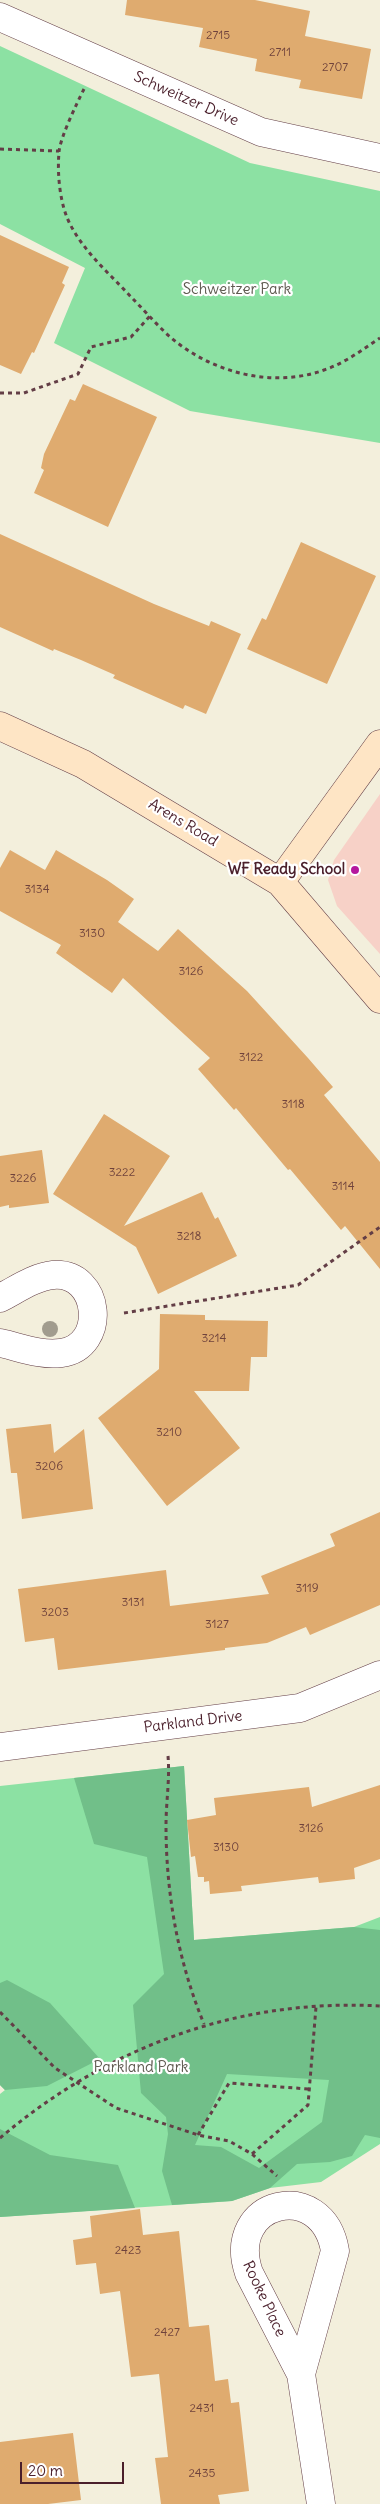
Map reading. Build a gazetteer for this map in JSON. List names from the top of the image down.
{
  "streets": {
    "street": [
      "Schweitzer Drive",
      "Arens Road",
      "Parkland Drive",
      "Rooke Place"
    ]
  },
  "parks": ["Schweitzer Park", "Parkland Park"],
  "places": ["WF Ready School"],
  "house_numbers": [
    "2715",
    "2711",
    "2707",
    "3134",
    "3130",
    "3126",
    "3122",
    "3118",
    "3222",
    "3226",
    "3114",
    "3218",
    "3214",
    "3210",
    "3206",
    "3119",
    "3131",
    "3203",
    "3127",
    "3126",
    "3130",
    "2423",
    "2427",
    "2431",
    "2435"
  ],
  "scale_bar": "20 m"
}
